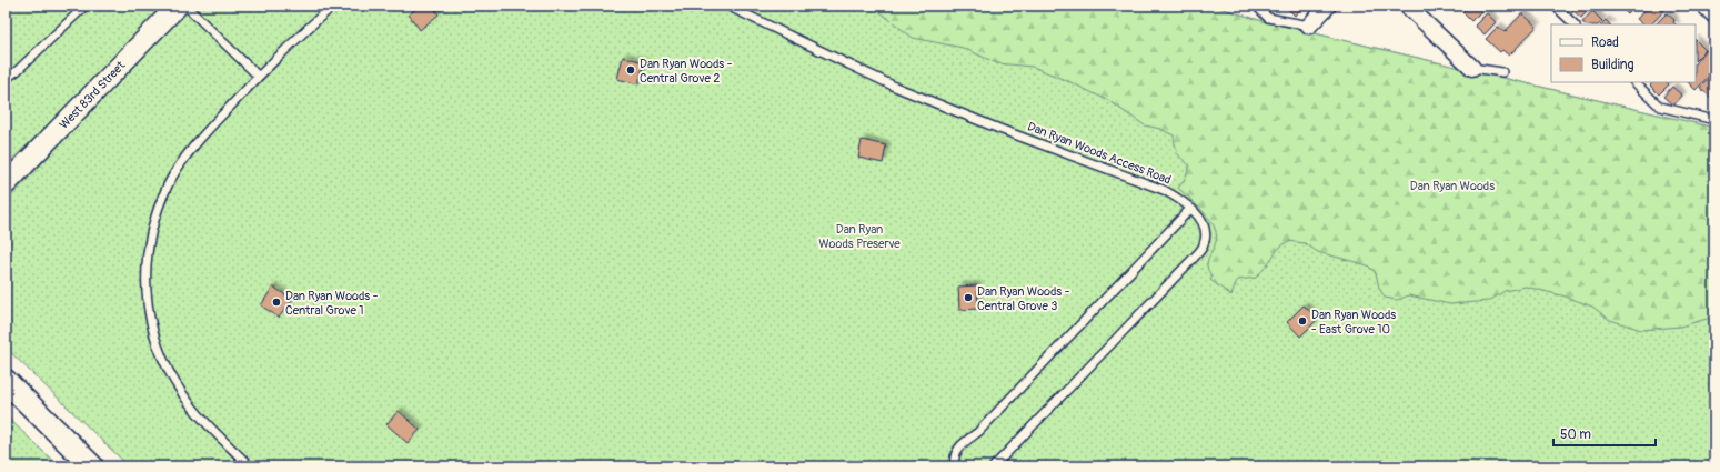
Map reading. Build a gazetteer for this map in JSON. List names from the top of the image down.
{
  "streets": {
    "street": ["West 83rd Street"],
    "lane": ["Dan Ryan Woods Access Road"]
  },
  "parks": ["Dan Ryan Woods", "Dan Ryan Woods Preserve"],
  "places": [
    "Dan Ryan Woods - Central Grove 2",
    "Dan Ryan Woods - Central Grove 3",
    "Dan Ryan Woods - Central Grove 1",
    "Dan Ryan Woods - East Grove 10"
  ],
  "legend": ["Road", "Building"],
  "scale_bar": "50 m"
}
